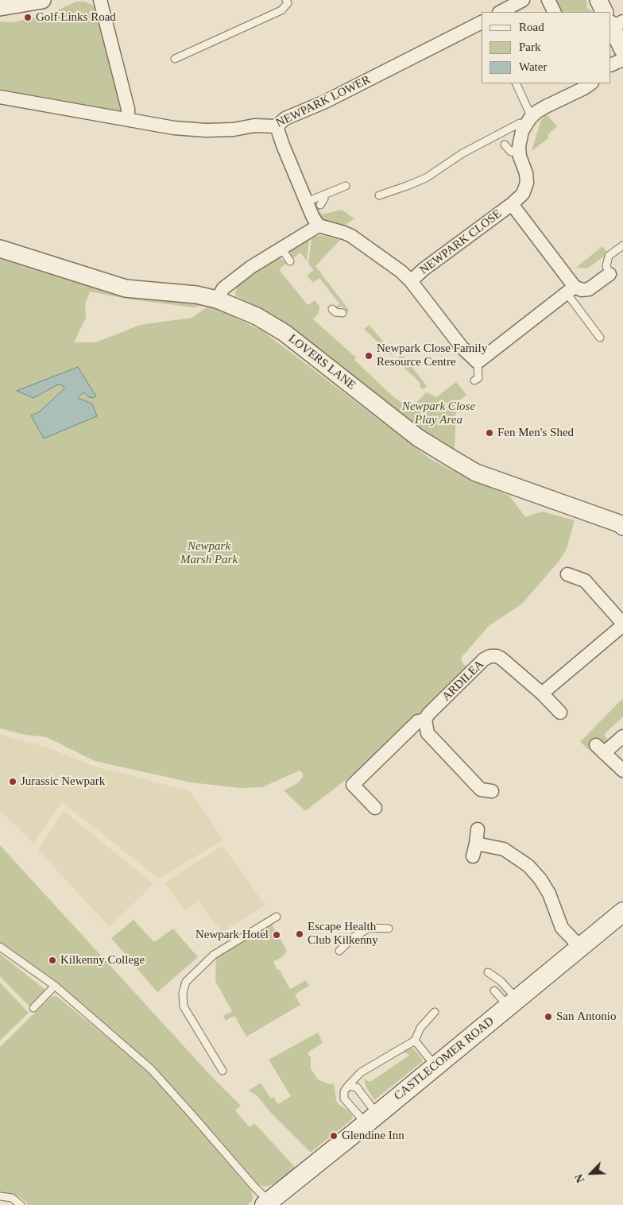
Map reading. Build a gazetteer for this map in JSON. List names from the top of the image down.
{
  "streets": {
    "main road": ["CASTLECOMER ROAD"],
    "street": [
      "NEWPARK LOWER",
      "NEWPARK CLOSE",
      "LOVERS LANE",
      "ARDILEA"
    ]
  },
  "parks": ["Newpark Close Play Area", "Newpark Marsh Park"],
  "places": [
    "Golf Links Road",
    "Newpark Close Family Resource Centre",
    "Fen Men's Shed",
    "Jurassic Newpark",
    "Escape Health Club Kilkenny",
    "Newpark Hotel",
    "Kilkenny College",
    "San Antonio",
    "Glendine Inn"
  ],
  "legend": ["Road", "Park", "Water"],
  "north": "bottom left"
}
